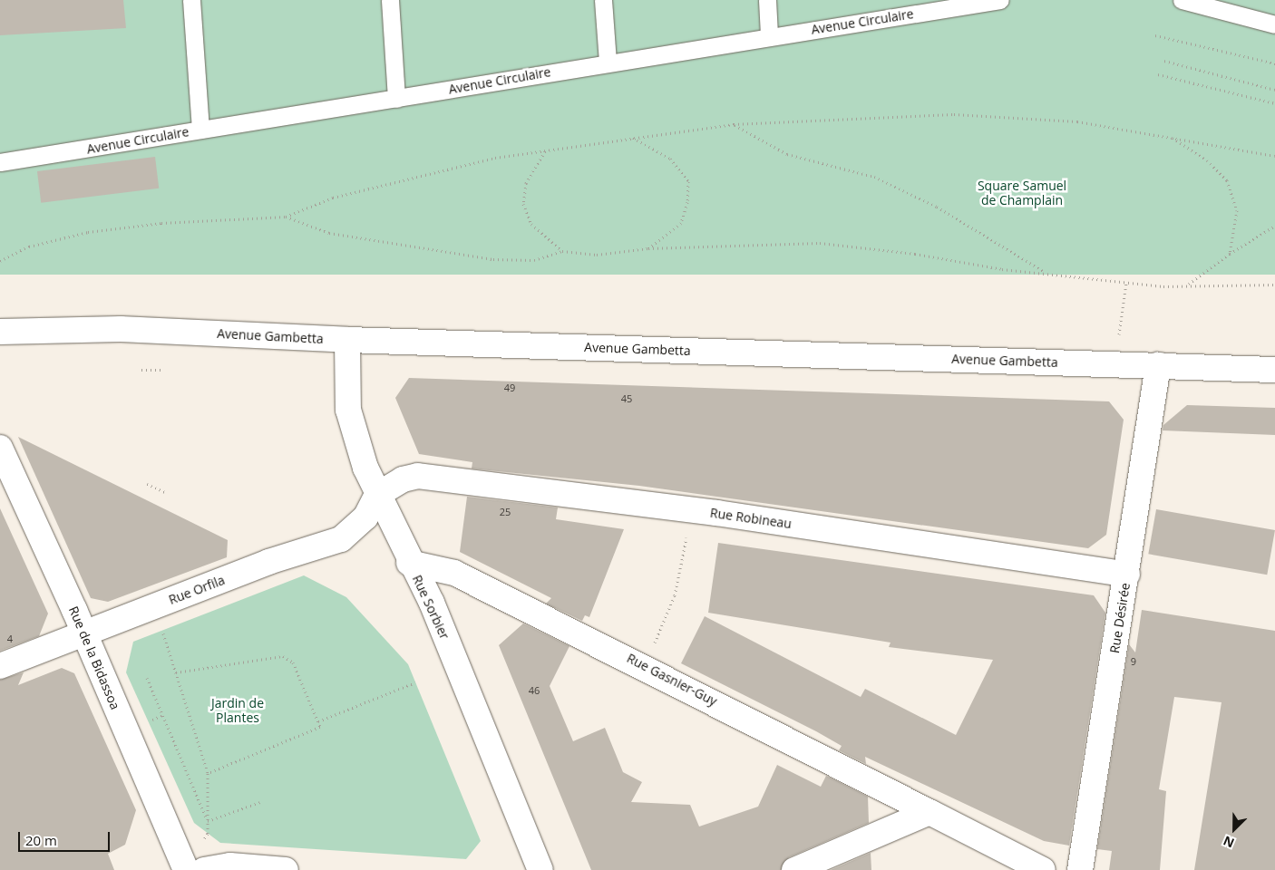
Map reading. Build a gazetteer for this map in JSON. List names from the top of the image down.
{
  "streets": {
    "street": [
      "Avenue Gambetta",
      "Rue Robineau",
      "Rue Orfila",
      "Rue Sorbier",
      "Rue Désirée",
      "Rue de la Bidassoa",
      "Rue Gasnier-Guy"
    ],
    "lane": ["Avenue Circulaire"]
  },
  "crossings": [
    ["Avenue Gambetta", "Rue Sorbier"],
    ["Avenue Gambetta", "Rue Désirée"],
    ["Rue Robineau", "Rue Orfila"],
    ["Rue Robineau", "Rue Sorbier"],
    ["Rue Robineau", "Rue Désirée"],
    ["Rue Orfila", "Rue Sorbier"],
    ["Rue Orfila", "Rue de la Bidassoa"],
    ["Rue Sorbier", "Rue Gasnier-Guy"]
  ],
  "parks": ["Square Samuel de Champlain", "Jardin de Plantes"],
  "house_numbers": [
    "49",
    "45",
    "25",
    "4",
    "9",
    "46"
  ],
  "scale_bar": "20 m",
  "north": "bottom left"
}
